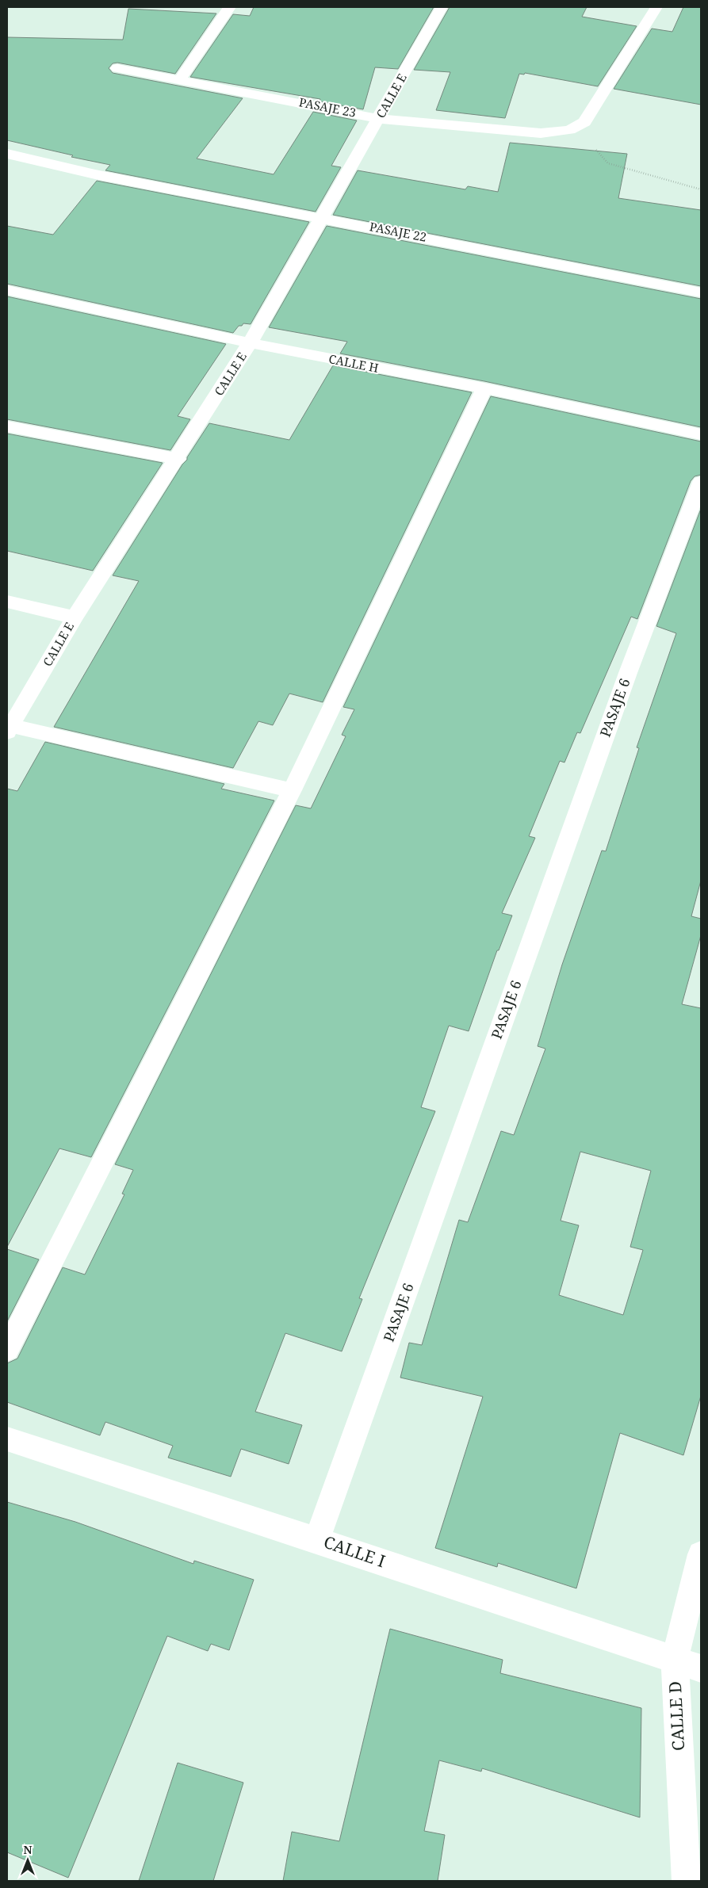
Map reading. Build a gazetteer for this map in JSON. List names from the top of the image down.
{
  "streets": {
    "street": [
      "CALLE E",
      "PASAJE 23",
      "PASAJE 22",
      "CALLE H",
      "PASAJE 6",
      "CALLE I",
      "CALLE D"
    ]
  },
  "crossings": [
    ["CALLE E", "PASAJE 23"],
    ["CALLE E", "PASAJE 22"],
    ["CALLE E", "CALLE H"],
    ["PASAJE 6", "CALLE I"],
    ["CALLE I", "CALLE D"]
  ],
  "north": "top"
}
